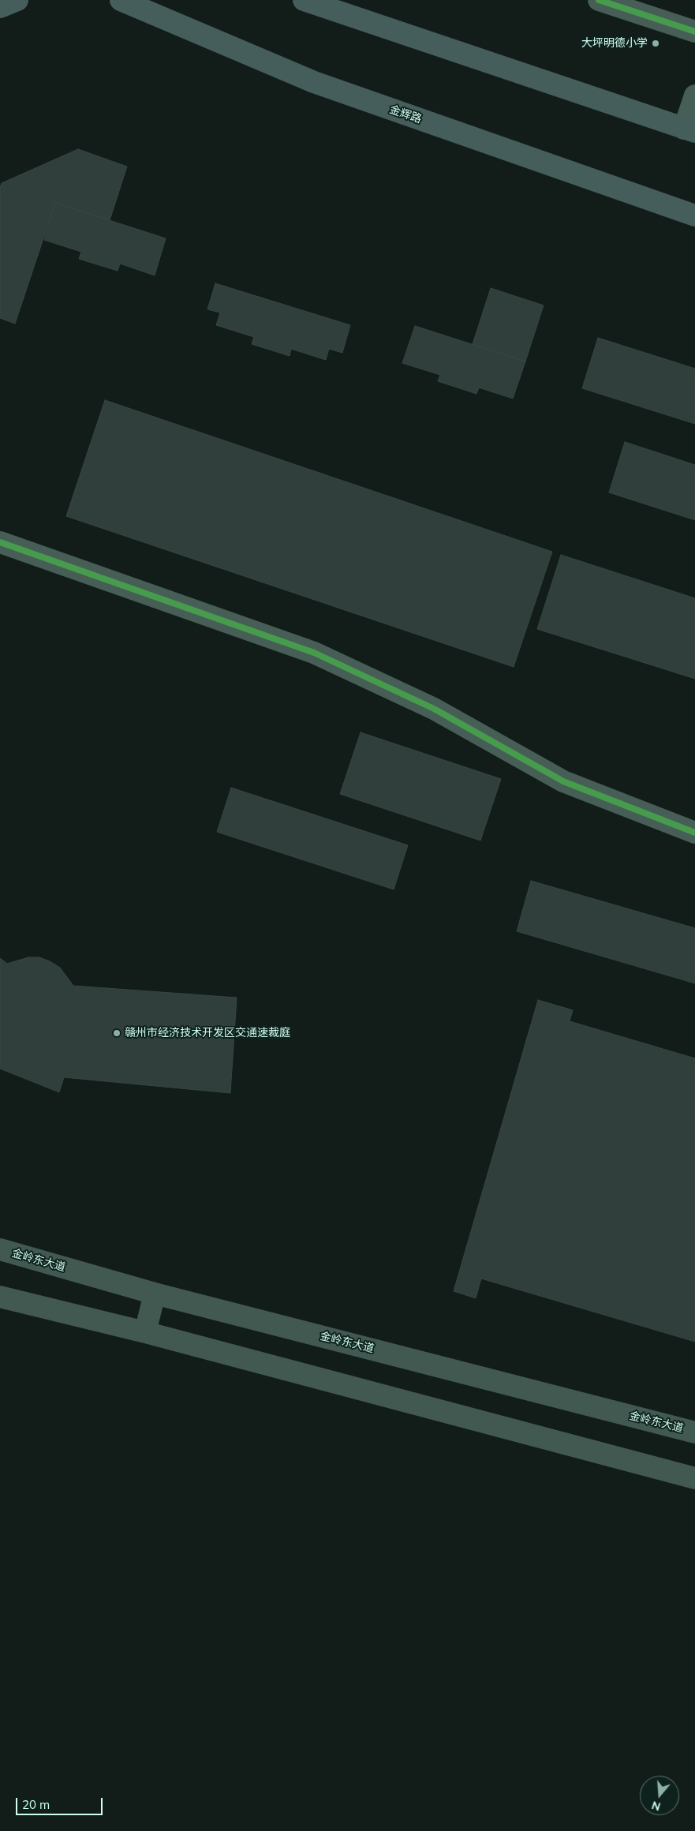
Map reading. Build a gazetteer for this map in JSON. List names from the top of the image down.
{
  "streets": {
    "main road": ["金辉路", "金岭东大道"]
  },
  "places": ["大坪明德小学", "赣州市经济技术开发区交通速裁庭"],
  "scale_bar": "20 m",
  "north": "bottom"
}
